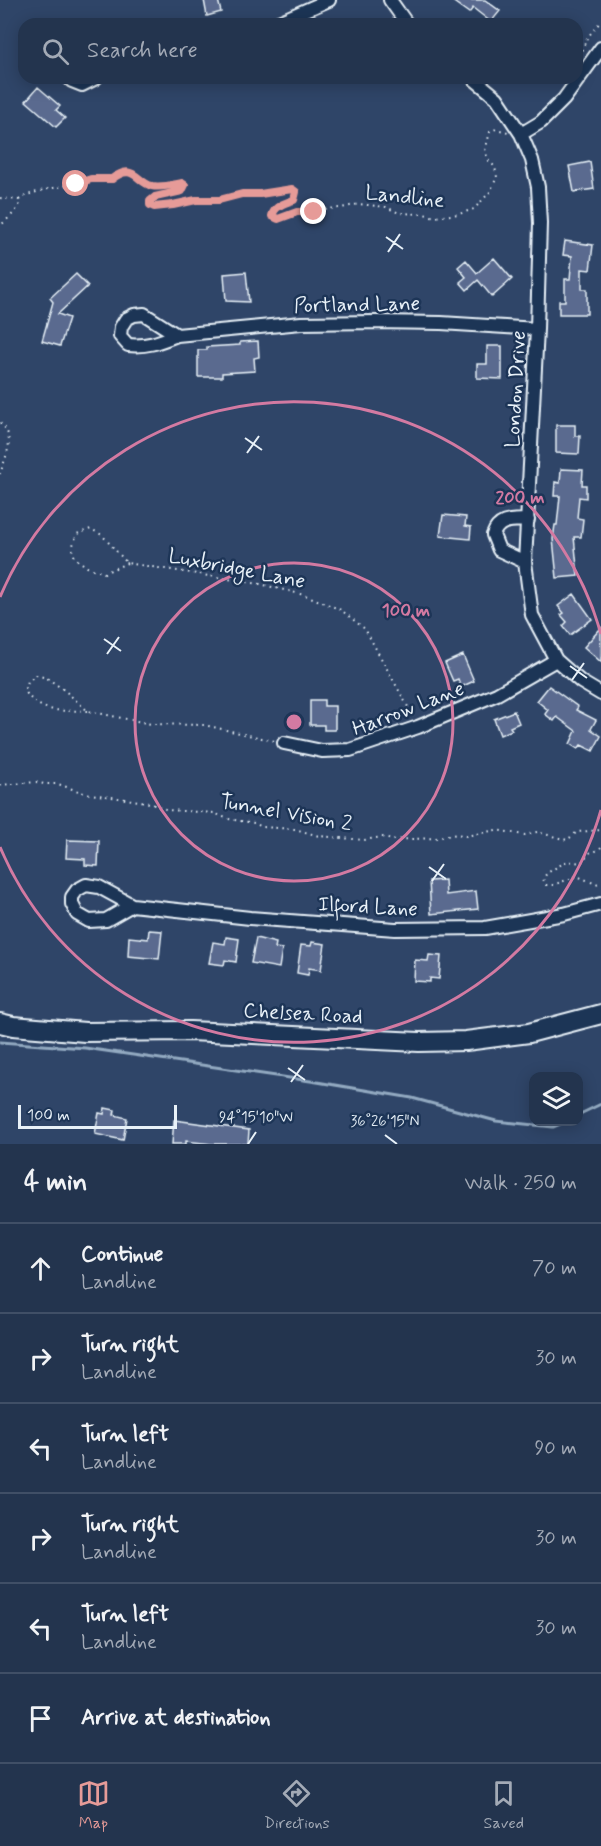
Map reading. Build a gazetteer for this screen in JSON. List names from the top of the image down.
{
  "streets": {
    "street": [
      "Portland Lane",
      "London Drive",
      "Harrow Lane",
      "Ilford Lane",
      "Chelsea Road"
    ],
    "path": ["Landline", "Luxbridge Lane", "Tunnel Vision 2"]
  },
  "crossings": [
    ["Landline", "London Drive"],
    ["Portland Lane", "London Drive"],
    ["London Drive", "Harrow Lane"],
    ["Luxbridge Lane", "Harrow Lane"]
  ],
  "scale_bar": "100 m",
  "page": {
    "search": "Search here",
    "scale": "100 m",
    "heading": ["4 min", "Walk · 250 m"],
    "list": [
      ["Continue", "Landline", "70 m"],
      ["Turn right", "Landline", "30 m"],
      ["Turn left", "Landline", "90 m"],
      ["Turn right", "Landline", "30 m"],
      ["Turn left", "Landline", "30 m"],
      "Arrive at destination"
    ],
    "nav": ["Map", "Directions", "Saved"]
  },
  "coordinates": ["94°15'10\"W", "36°26'15\"N"],
  "rings": ["200 m", "100 m"]
}
